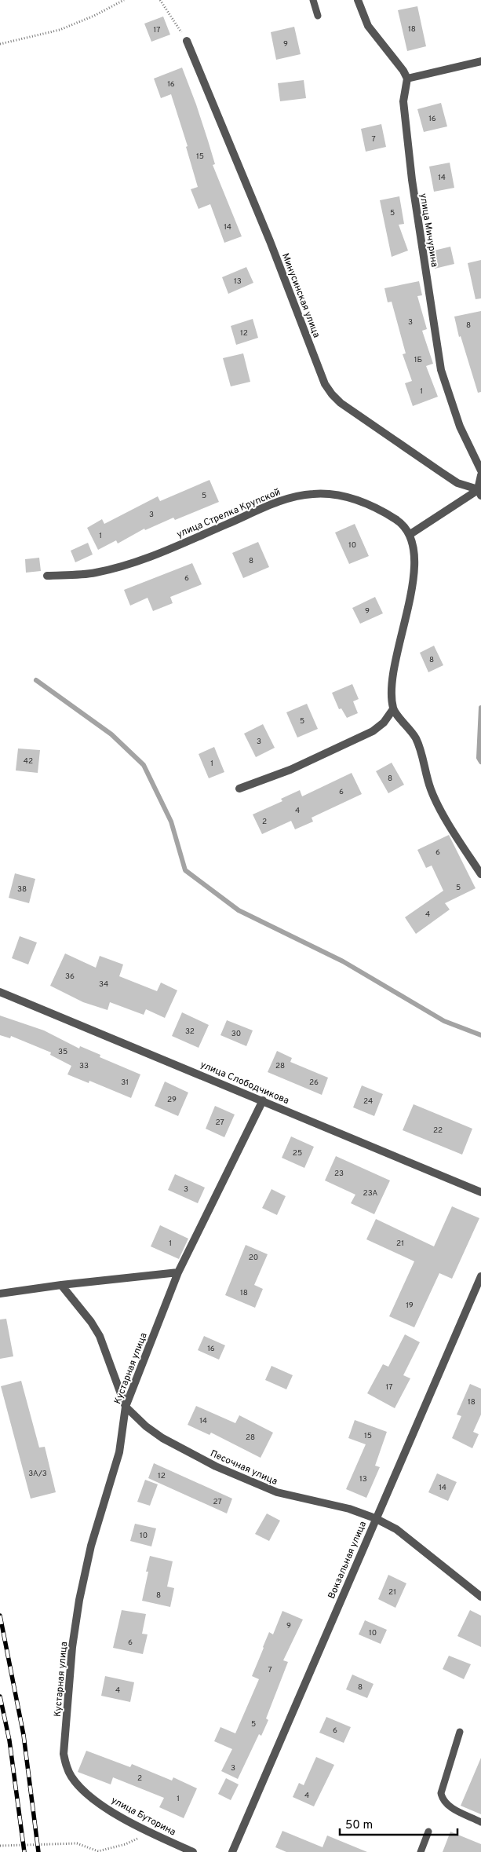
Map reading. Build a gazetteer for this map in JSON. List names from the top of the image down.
{
  "streets": {
    "street": [
      "улица Мичурина",
      "Минусинская улица",
      "улица Стрелка Крупской",
      "улица Слободчикова",
      "Кустарная улица",
      "Песочная улица",
      "Вокзальная улица",
      "улица Буторина"
    ]
  },
  "crossings": [
    ["улица Слободчикова", "Кустарная улица"],
    ["Кустарная улица", "Песочная улица"],
    ["Кустарная улица", "улица Буторина"],
    ["Песочная улица", "Вокзальная улица"]
  ],
  "house_numbers": [
    "18",
    "17",
    "9",
    "16",
    "16",
    "7",
    "15",
    "14",
    "5",
    "14",
    "13",
    "3",
    "8",
    "12",
    "1Б",
    "1",
    "5",
    "3",
    "1",
    "10",
    "8",
    "6",
    "9",
    "8",
    "5",
    "3",
    "42",
    "1",
    "8",
    "6",
    "4",
    "2",
    "6",
    "5",
    "38",
    "4",
    "36",
    "34",
    "32",
    "30",
    "35",
    "33",
    "28",
    "31",
    "26",
    "29",
    "24",
    "27",
    "22",
    "25",
    "23",
    "3",
    "23А",
    "1",
    "21",
    "20",
    "18",
    "19",
    "16",
    "17",
    "18",
    "14",
    "15",
    "28",
    "3А/3",
    "12",
    "13",
    "14",
    "27",
    "10",
    "21",
    "8",
    "9",
    "10",
    "6",
    "7",
    "8",
    "4",
    "5",
    "6",
    "3",
    "2",
    "4",
    "1"
  ],
  "scale_bar": "50 m"
}
